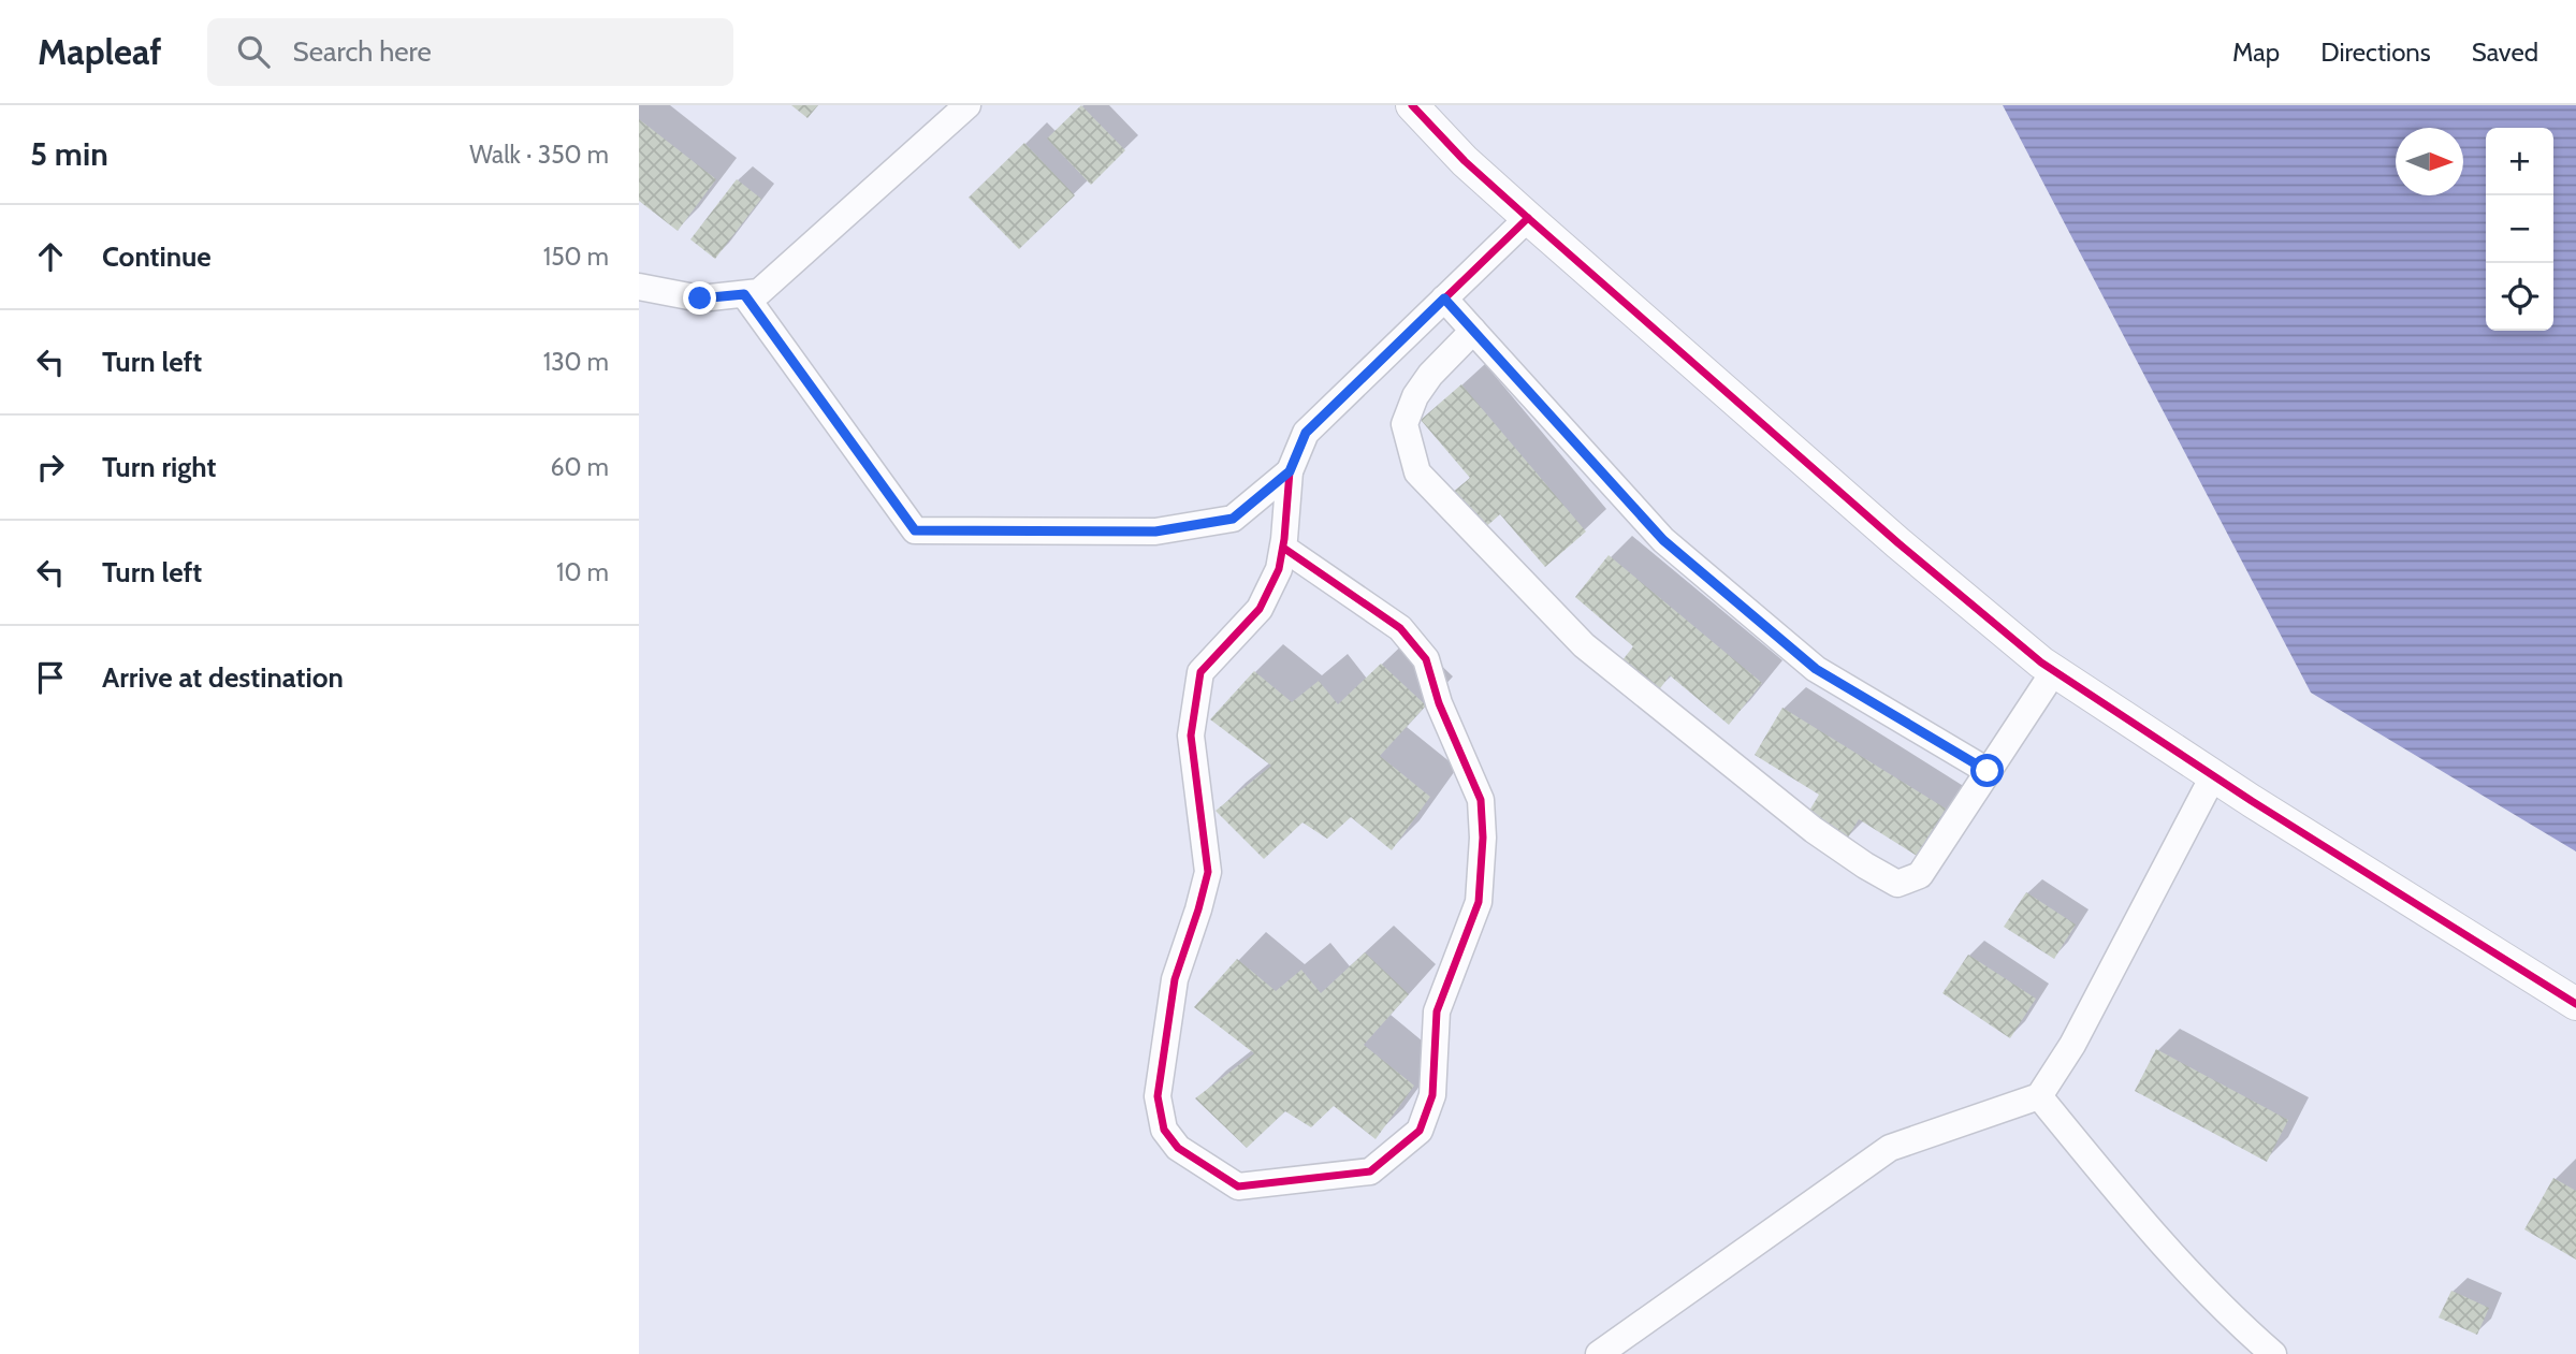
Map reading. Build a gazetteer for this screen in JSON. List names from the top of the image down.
{
  "north": "right",
  "page": {
    "header": "Mapleaf",
    "search": "Search here",
    "nav": ["Map", "Directions", "Saved"],
    "heading": ["5 min", "Walk · 350 m"],
    "map_buttons": ["+", "−"],
    "list": [
      ["Continue", "150 m"],
      ["Turn left", "130 m"],
      ["Turn right", "60 m"],
      ["Turn left", "10 m"],
      "Arrive at destination"
    ]
  }
}
